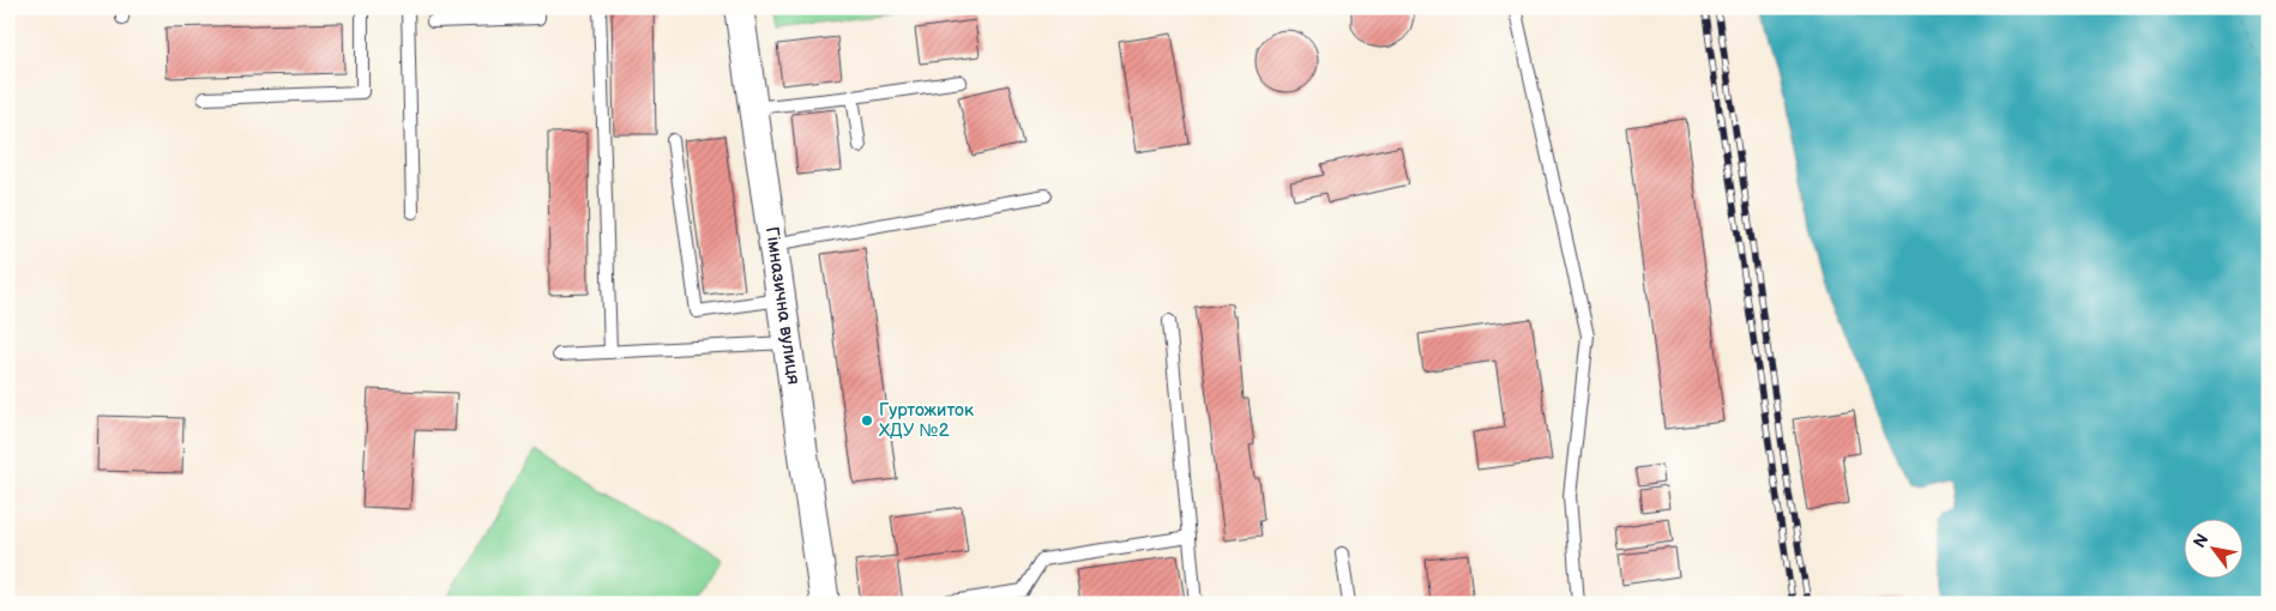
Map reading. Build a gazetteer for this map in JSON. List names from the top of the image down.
{
  "streets": {
    "street": ["Гімназична вулиця"]
  },
  "places": ["Гуртожиток ХДУ №2"],
  "north": "top left"
}
